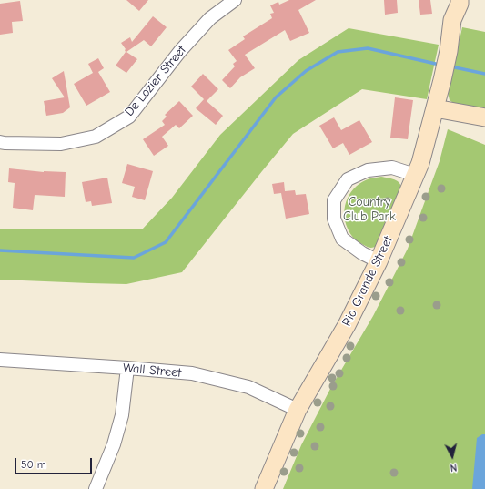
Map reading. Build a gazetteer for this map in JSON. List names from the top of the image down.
{
  "streets": {
    "street": ["De Lozier Street", "Rio Grande Street", "Wall Street"]
  },
  "crossings": [
    ["Rio Grande Street", "Wall Street"]
  ],
  "parks": ["Country Club Park"],
  "scale_bar": "50 m",
  "north": "bottom"
}
